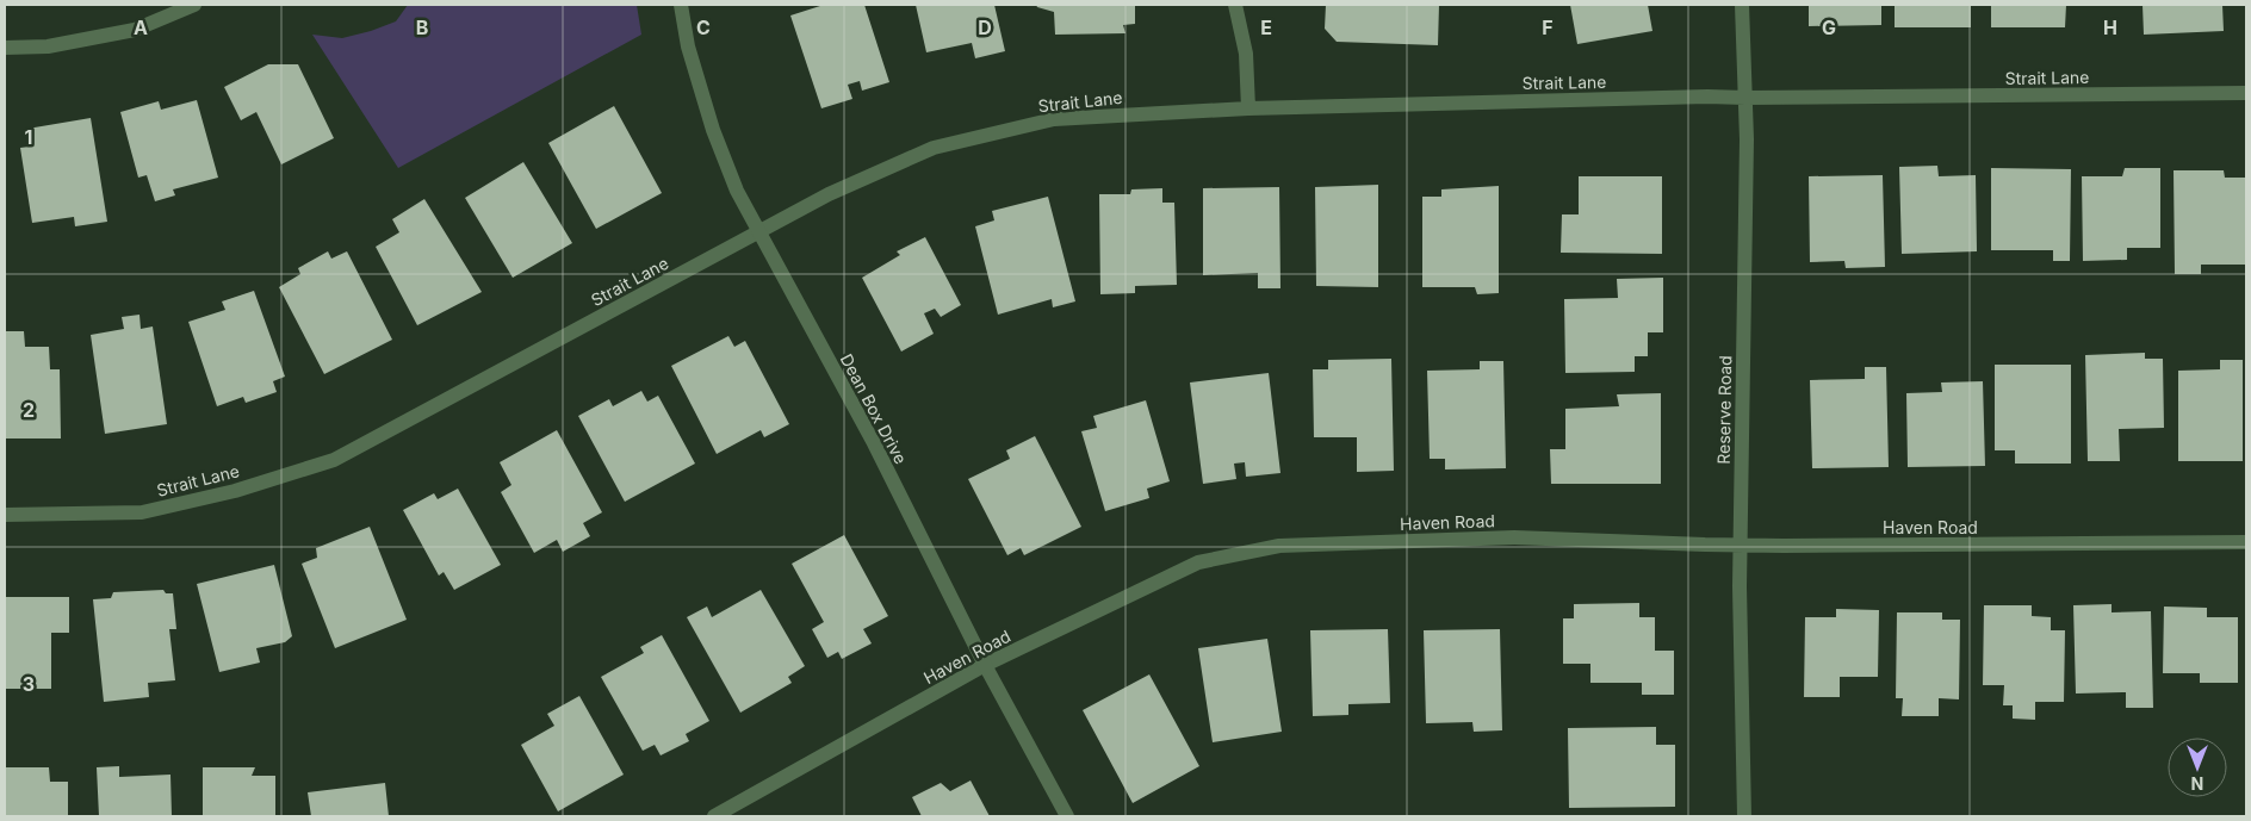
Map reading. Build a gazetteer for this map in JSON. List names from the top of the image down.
{
  "streets": {
    "street": [
      "Strait Lane",
      "Dean Box Drive",
      "Reserve Road",
      "Haven Road"
    ]
  },
  "crossings": [
    ["Strait Lane", "Dean Box Drive"],
    ["Strait Lane", "Reserve Road"],
    ["Dean Box Drive", "Haven Road"],
    ["Reserve Road", "Haven Road"]
  ],
  "north": "bottom",
  "grid": {
    "columns": [
      "A",
      "B",
      "C",
      "D",
      "E",
      "F",
      "G",
      "H"
    ],
    "rows": ["1", "2", "3"]
  }
}
